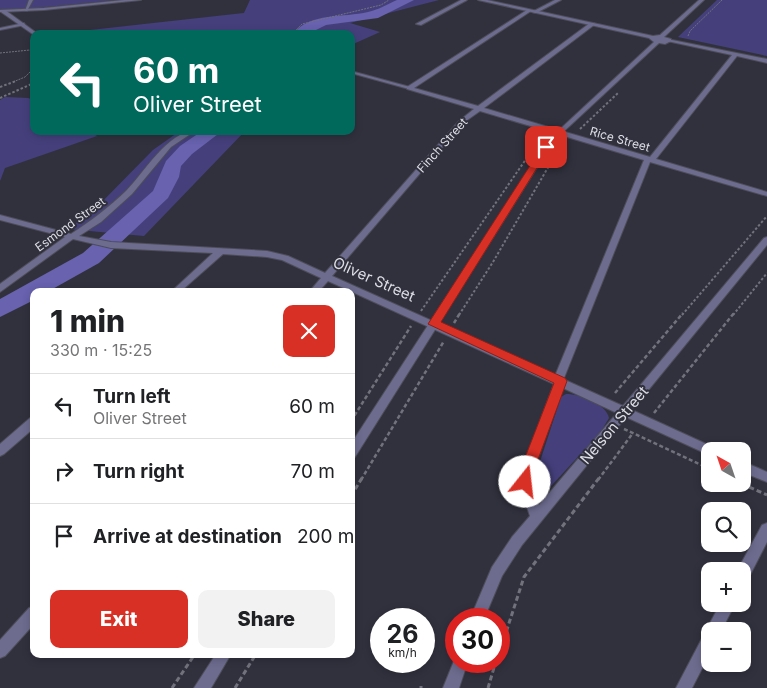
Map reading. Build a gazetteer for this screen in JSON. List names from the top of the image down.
{
  "streets": {
    "street": [
      "Rice Street",
      "Finch Street",
      "Esmond Street",
      "Oliver Street",
      "Nelson Street"
    ]
  },
  "crossings": [
    ["Rice Street", "Finch Street"],
    ["Finch Street", "Oliver Street"],
    ["Esmond Street", "Oliver Street"],
    ["Oliver Street", "Nelson Street"]
  ],
  "north": "top left",
  "page": {
    "turn": ["60 m", "Oliver Street"],
    "heading": ["1 min", "330 m · 15:25"],
    "list": [
      {
        "name": "Turn left",
        "note": "Oliver Street",
        "value": "60 m"
      },
      {
        "name": "Turn right",
        "value": "70 m"
      },
      {
        "name": "Arrive at destination",
        "value": "200 m"
      }
    ],
    "map_buttons": ["+", "−"],
    "buttons": ["Exit", "Share"],
    "speed": "26 km/h",
    "limit": "30"
  }
}
